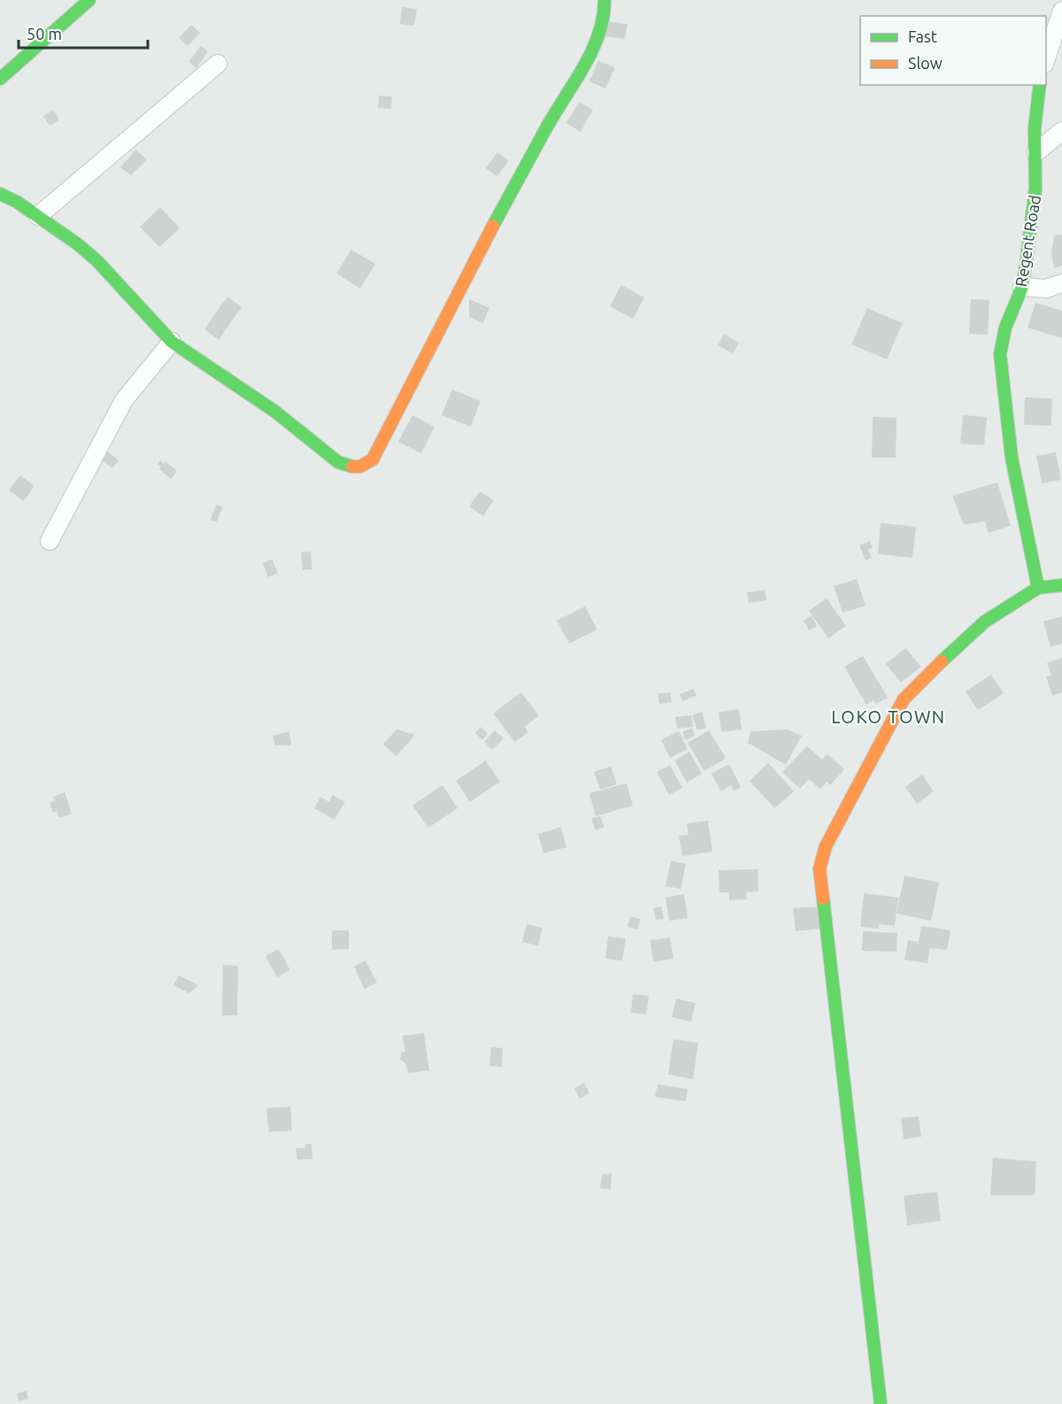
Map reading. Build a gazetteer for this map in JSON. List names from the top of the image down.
{
  "streets": {
    "street": ["Regent Road"]
  },
  "districts": ["LOKO TOWN"],
  "legend": ["Fast", "Slow"],
  "scale_bar": "50 m"
}
